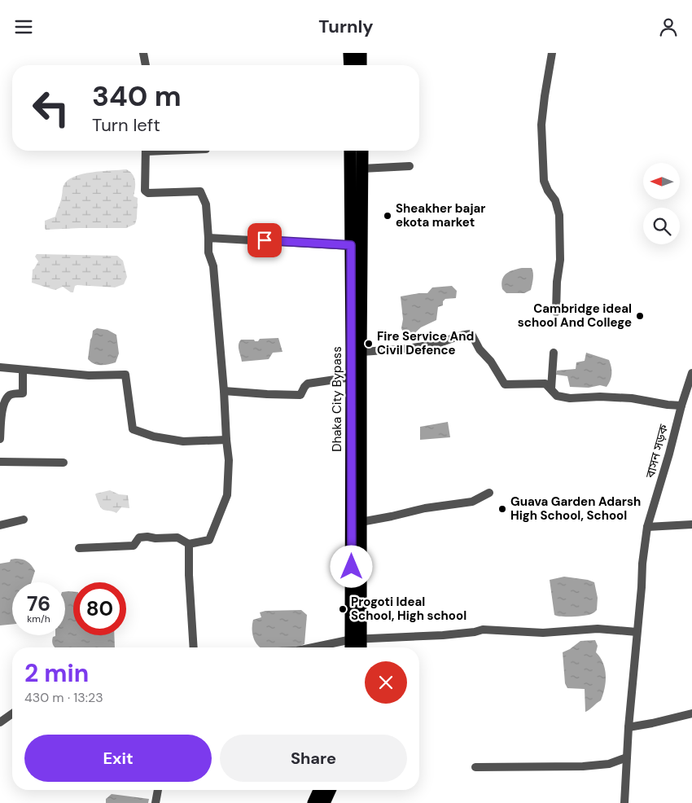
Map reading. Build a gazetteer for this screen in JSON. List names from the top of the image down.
{
  "streets": {
    "highway": ["Dhaka City Bypass"],
    "street": ["বাসন সড়ক"]
  },
  "places": [
    "Sheakher bajar ekota market",
    "Cambridge ideal school And College",
    "Fire Service And Civil Defence",
    "Guava Garden Adarsh High School, School",
    "Progoti Ideal School, High school"
  ],
  "north": "left",
  "page": {
    "header": "Turnly",
    "turn": ["340 m", "Turn left"],
    "speed": "76 km/h",
    "limit": "80",
    "heading": ["2 min", "430 m · 13:23"],
    "buttons": ["Exit", "Share"]
  }
}
